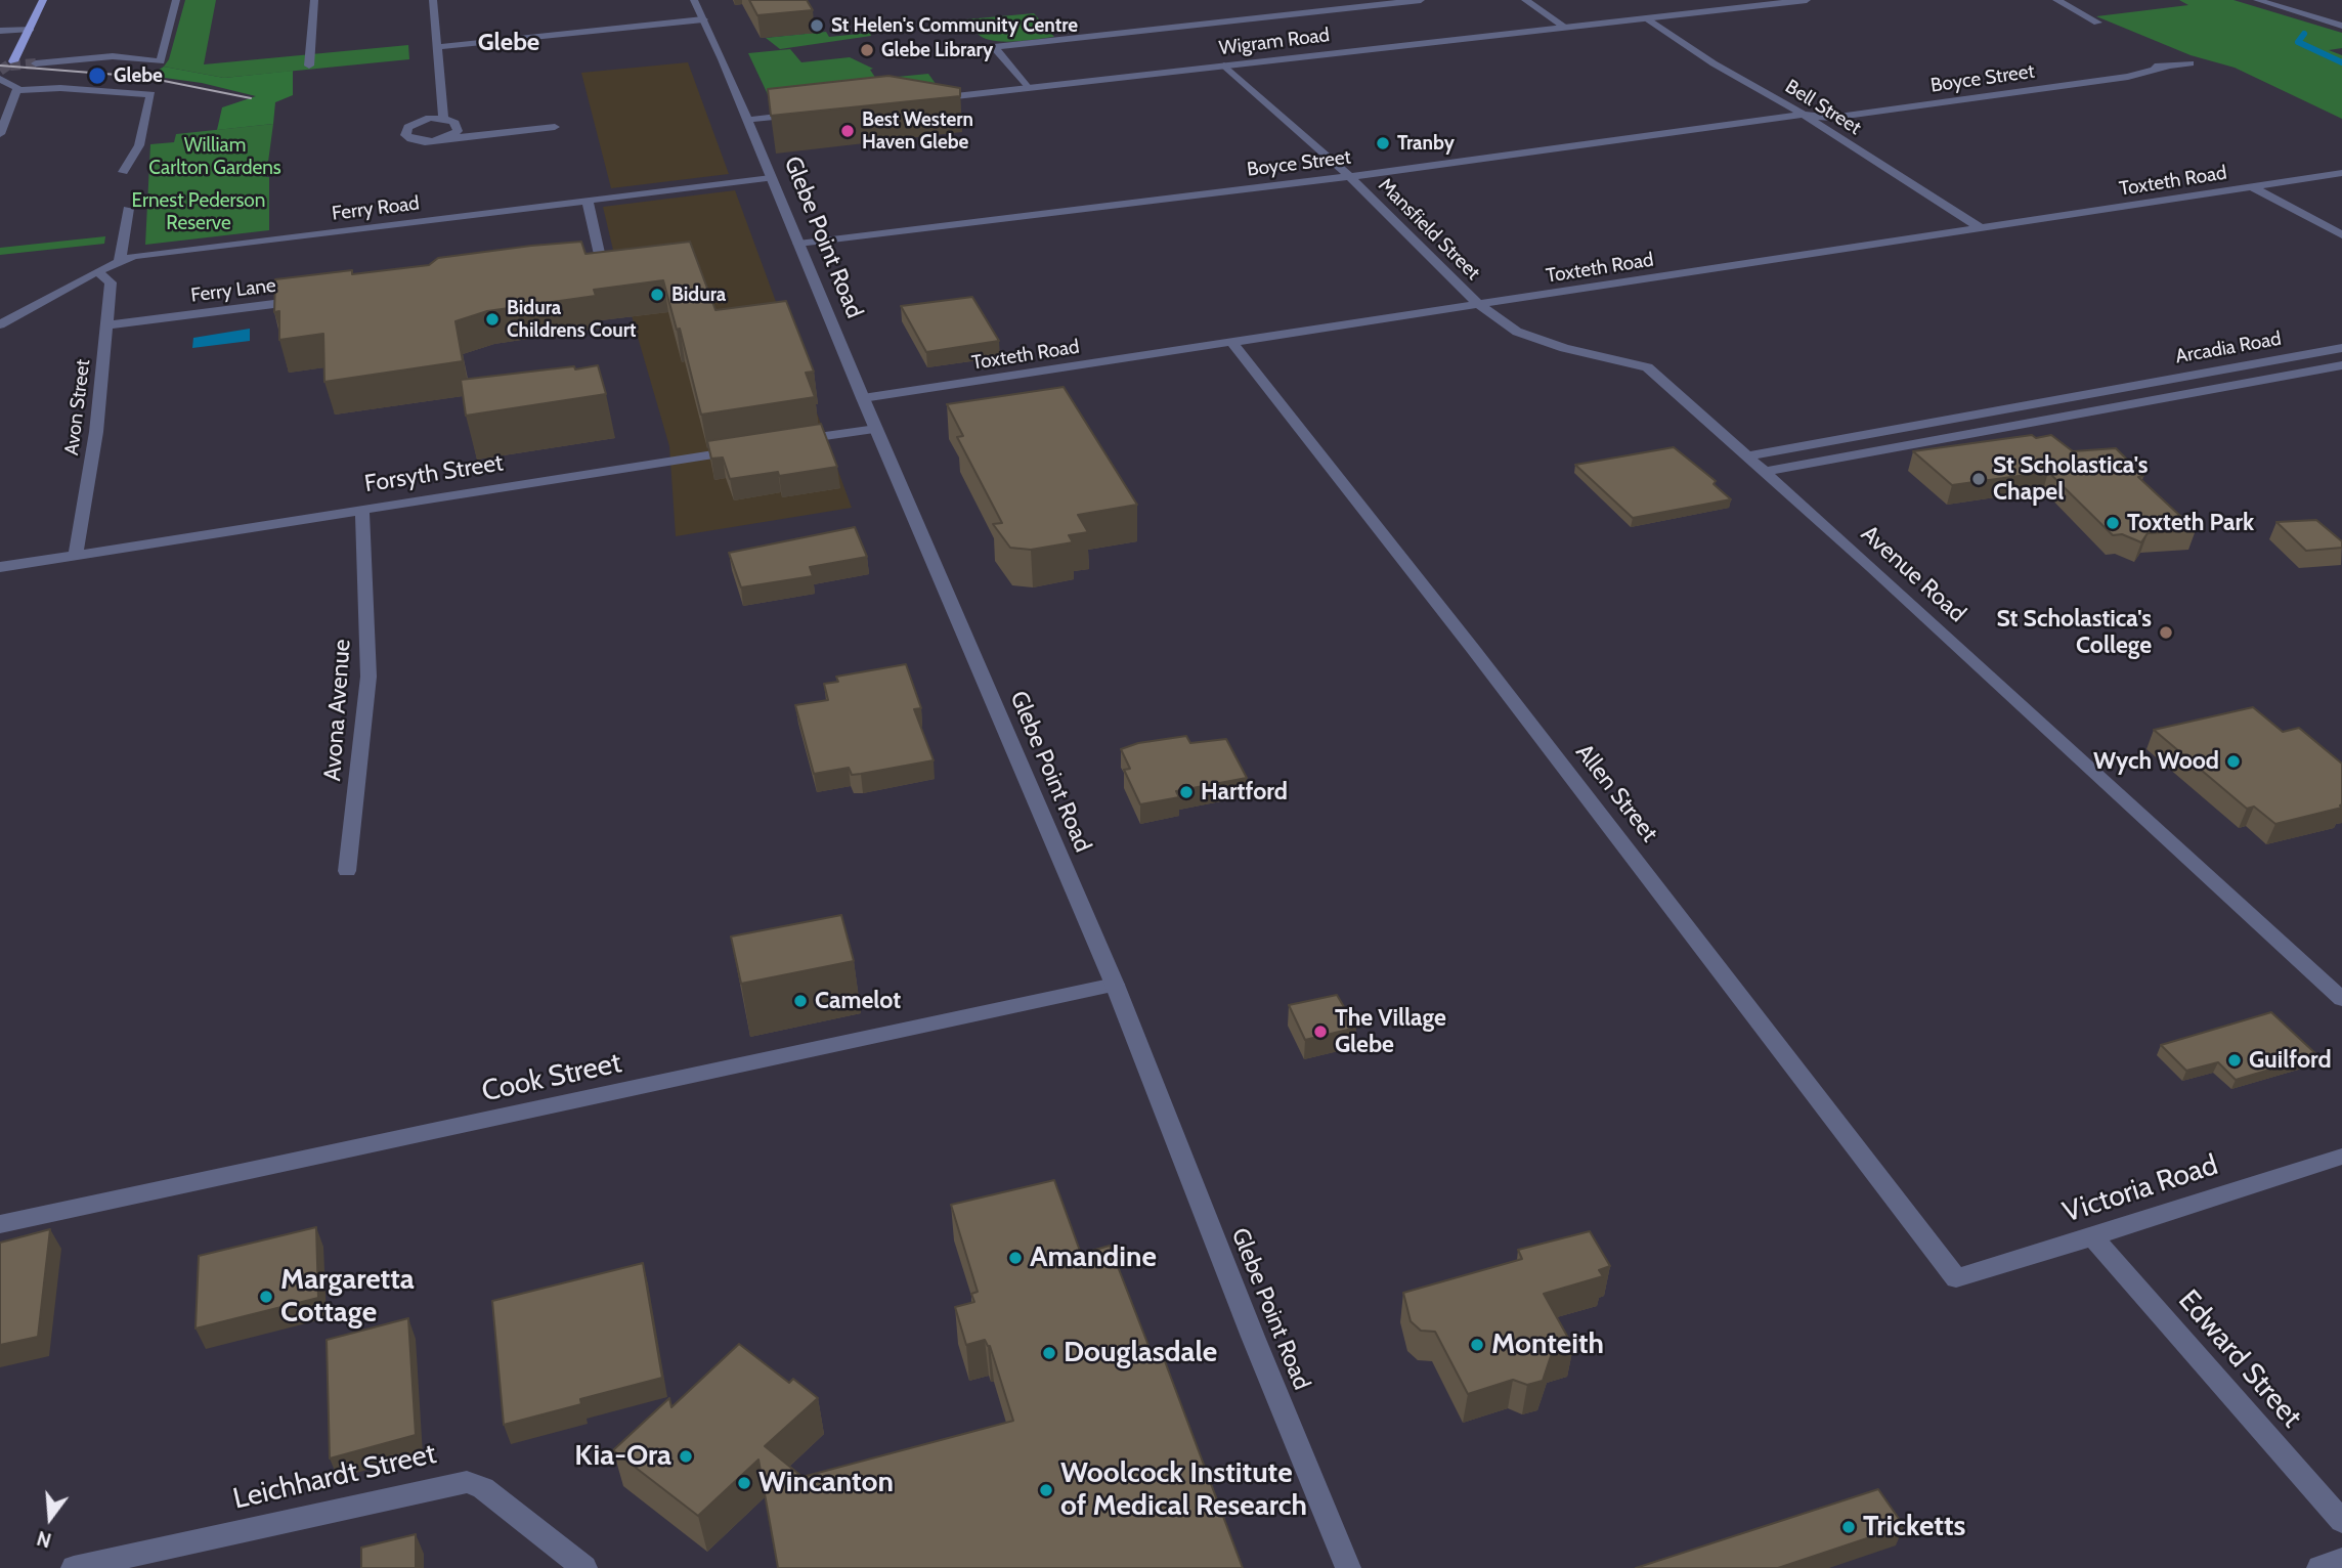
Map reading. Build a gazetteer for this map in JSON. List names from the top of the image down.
{
  "streets": {
    "street": [
      "Wigram Road",
      "Boyce Street",
      "Bell Street",
      "Toxteth Road",
      "Ferry Road",
      "Mansfield Street",
      "Glebe Point Road",
      "Ferry Lane",
      "Arcadia Road",
      "Avon Street",
      "Forsyth Street",
      "Avenue Road",
      "Avona Avenue",
      "Allen Street",
      "Cook Street",
      "Victoria Road",
      "Edward Street",
      "Leichhardt Street"
    ]
  },
  "crossings": [
    ["Wigram Road", "Bell Street"],
    ["Wigram Road", "Mansfield Street"],
    ["Boyce Street", "Bell Street"],
    ["Boyce Street", "Mansfield Street"],
    ["Boyce Street", "Glebe Point Road"],
    ["Bell Street", "Toxteth Road"],
    ["Toxteth Road", "Mansfield Street"],
    ["Toxteth Road", "Glebe Point Road"],
    ["Toxteth Road", "Avenue Road"],
    ["Toxteth Road", "Allen Street"],
    ["Ferry Road", "Glebe Point Road"],
    ["Ferry Road", "Avon Street"],
    ["Mansfield Street", "Avenue Road"],
    ["Glebe Point Road", "Cook Street"],
    ["Ferry Lane", "Avon Street"],
    ["Arcadia Road", "Avenue Road"],
    ["Avon Street", "Forsyth Street"],
    ["Forsyth Street", "Avona Avenue"],
    ["Allen Street", "Victoria Road"],
    ["Victoria Road", "Edward Street"]
  ],
  "districts": ["Glebe"],
  "parks": ["William Carlton Gardens", "Ernest Pederson Reserve"],
  "places": [
    "St Helen's Community Centre",
    "Glebe Library",
    "Glebe",
    "Best Western Haven Glebe",
    "Tranby",
    "Bidura",
    "Bidura Childrens Court",
    "St Scholastica's Chapel",
    "Toxteth Park",
    "St Scholastica's College",
    "Wych Wood",
    "Hartford",
    "Camelot",
    "The Village Glebe",
    "Guilford",
    "Amandine",
    "Margaretta Cottage",
    "Monteith",
    "Douglasdale",
    "Kia-Ora",
    "Wincanton",
    "Woolcock Institute of Medical Research",
    "Tricketts"
  ],
  "north": "bottom"
}
